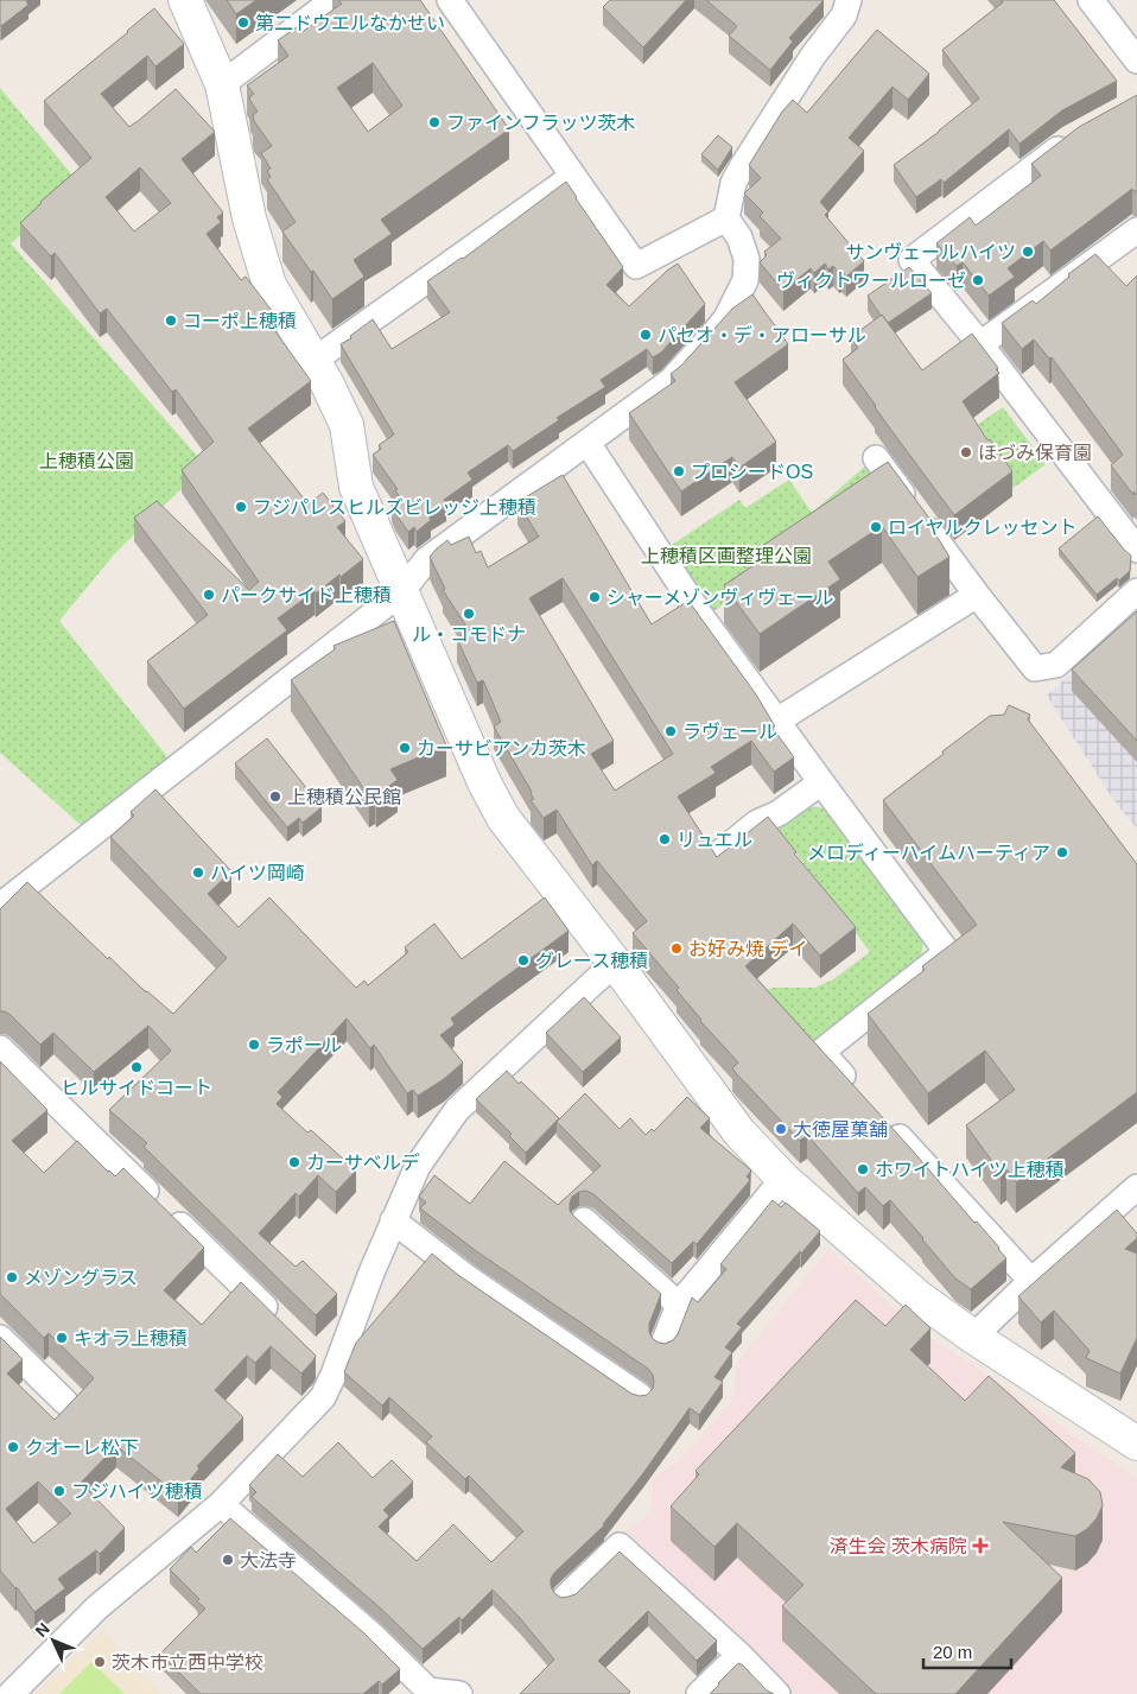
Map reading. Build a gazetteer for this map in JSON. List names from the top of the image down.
{
  "parks": ["上穂積公園", "上穂積区画整理公園"],
  "places": {
    "other": [
      "第二ドウエルなかせい",
      "ファインフラッツ茨木",
      "サンヴェールハイツ",
      "ヴィクトワールローゼ",
      "コーポ上穂積",
      "パセオ・デ・アローサル",
      "ほづみ保育園",
      "プロシードOS",
      "フジパレスヒルズビレッジ上穂積",
      "ロイヤルクレッセント",
      "パークサイド上穂積",
      "シャーメゾンヴィヴェール",
      "ル・コモドナ",
      "ラヴェール",
      "カーサビアンカ茨木",
      "上穂積公民館",
      "リュエル",
      "メロディーハイムハーティア",
      "ハイツ岡崎",
      "お好み焼 デイ",
      "グレース穂積",
      "ラポール",
      "ヒルサイドコート",
      "大徳屋菓舗",
      "カーサベルデ",
      "ホワイトハイツ上穂積",
      "メゾングラス",
      "キオラ上穂積",
      "クオーレ松下",
      "フジハイツ穂積",
      "大法寺",
      "茨木市立西中学校"
    ],
    "health": ["済生会 茨木病院"]
  },
  "scale_bar": "20 m",
  "north": "top left"
}
